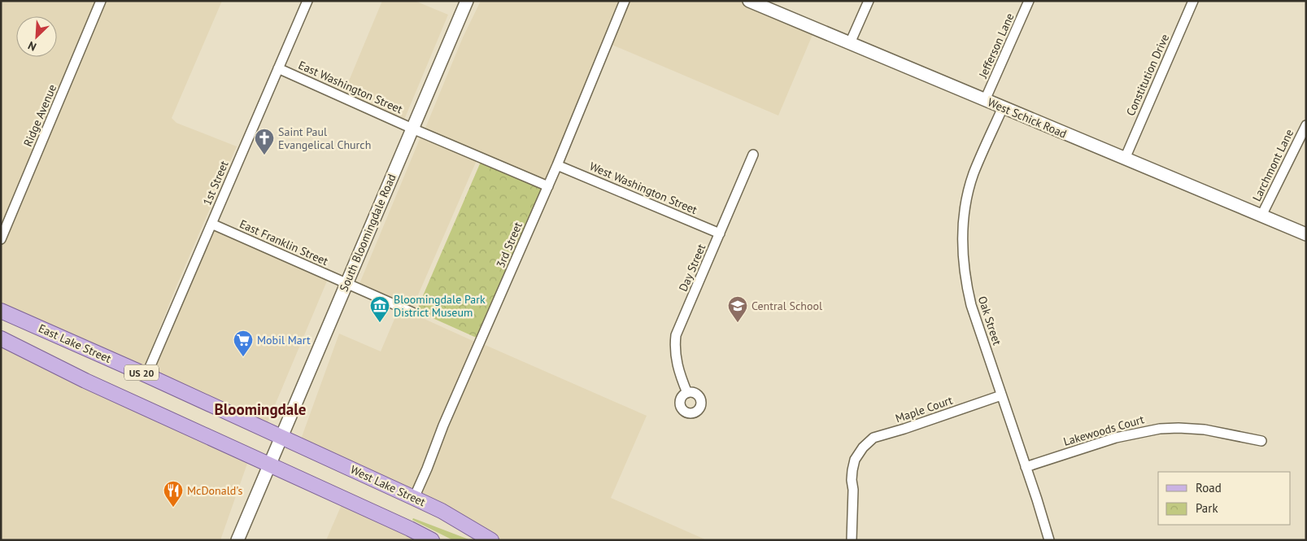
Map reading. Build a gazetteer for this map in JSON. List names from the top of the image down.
{
  "streets": {
    "main road": ["East Lake Street", "US 20", "West Lake Street"],
    "street": [
      "Jefferson Lane",
      "Constitution Drive",
      "East Washington Street",
      "Ridge Avenue",
      "West Schick Road",
      "Larchmont Lane",
      "1st Street",
      "West Washington Street",
      "South Bloomingdale Road",
      "East Franklin Street",
      "3rd Street",
      "Day Street",
      "Oak Street",
      "Maple Court",
      "Lakewoods Court"
    ]
  },
  "crossings": [
    ["Jefferson Lane", "West Schick Road"],
    ["Constitution Drive", "West Schick Road"],
    ["East Washington Street", "1st Street"],
    ["East Washington Street", "South Bloomingdale Road"],
    ["West Schick Road", "Larchmont Lane"],
    ["West Schick Road", "Oak Street"],
    ["1st Street", "East Franklin Street"],
    ["1st Street", "East Lake Street"],
    ["West Washington Street", "3rd Street"],
    ["West Washington Street", "Day Street"],
    ["South Bloomingdale Road", "East Franklin Street"],
    ["South Bloomingdale Road", "East Lake Street"],
    ["South Bloomingdale Road", "US 20"],
    ["South Bloomingdale Road", "West Lake Street"],
    ["3rd Street", "West Lake Street"],
    ["Oak Street", "Maple Court"],
    ["Oak Street", "Lakewoods Court"],
    ["East Lake Street", "West Lake Street"]
  ],
  "districts": ["Bloomingdale"],
  "places": {
    "church": ["Saint Paul Evangelical Church"],
    "museum": ["Bloomingdale Park District Museum"],
    "school or university": ["Central School"],
    "supermarket": ["Mobil Mart"],
    "restaurant": ["McDonald's"]
  },
  "legend": ["Road", "Park"],
  "north": "bottom left"
}
